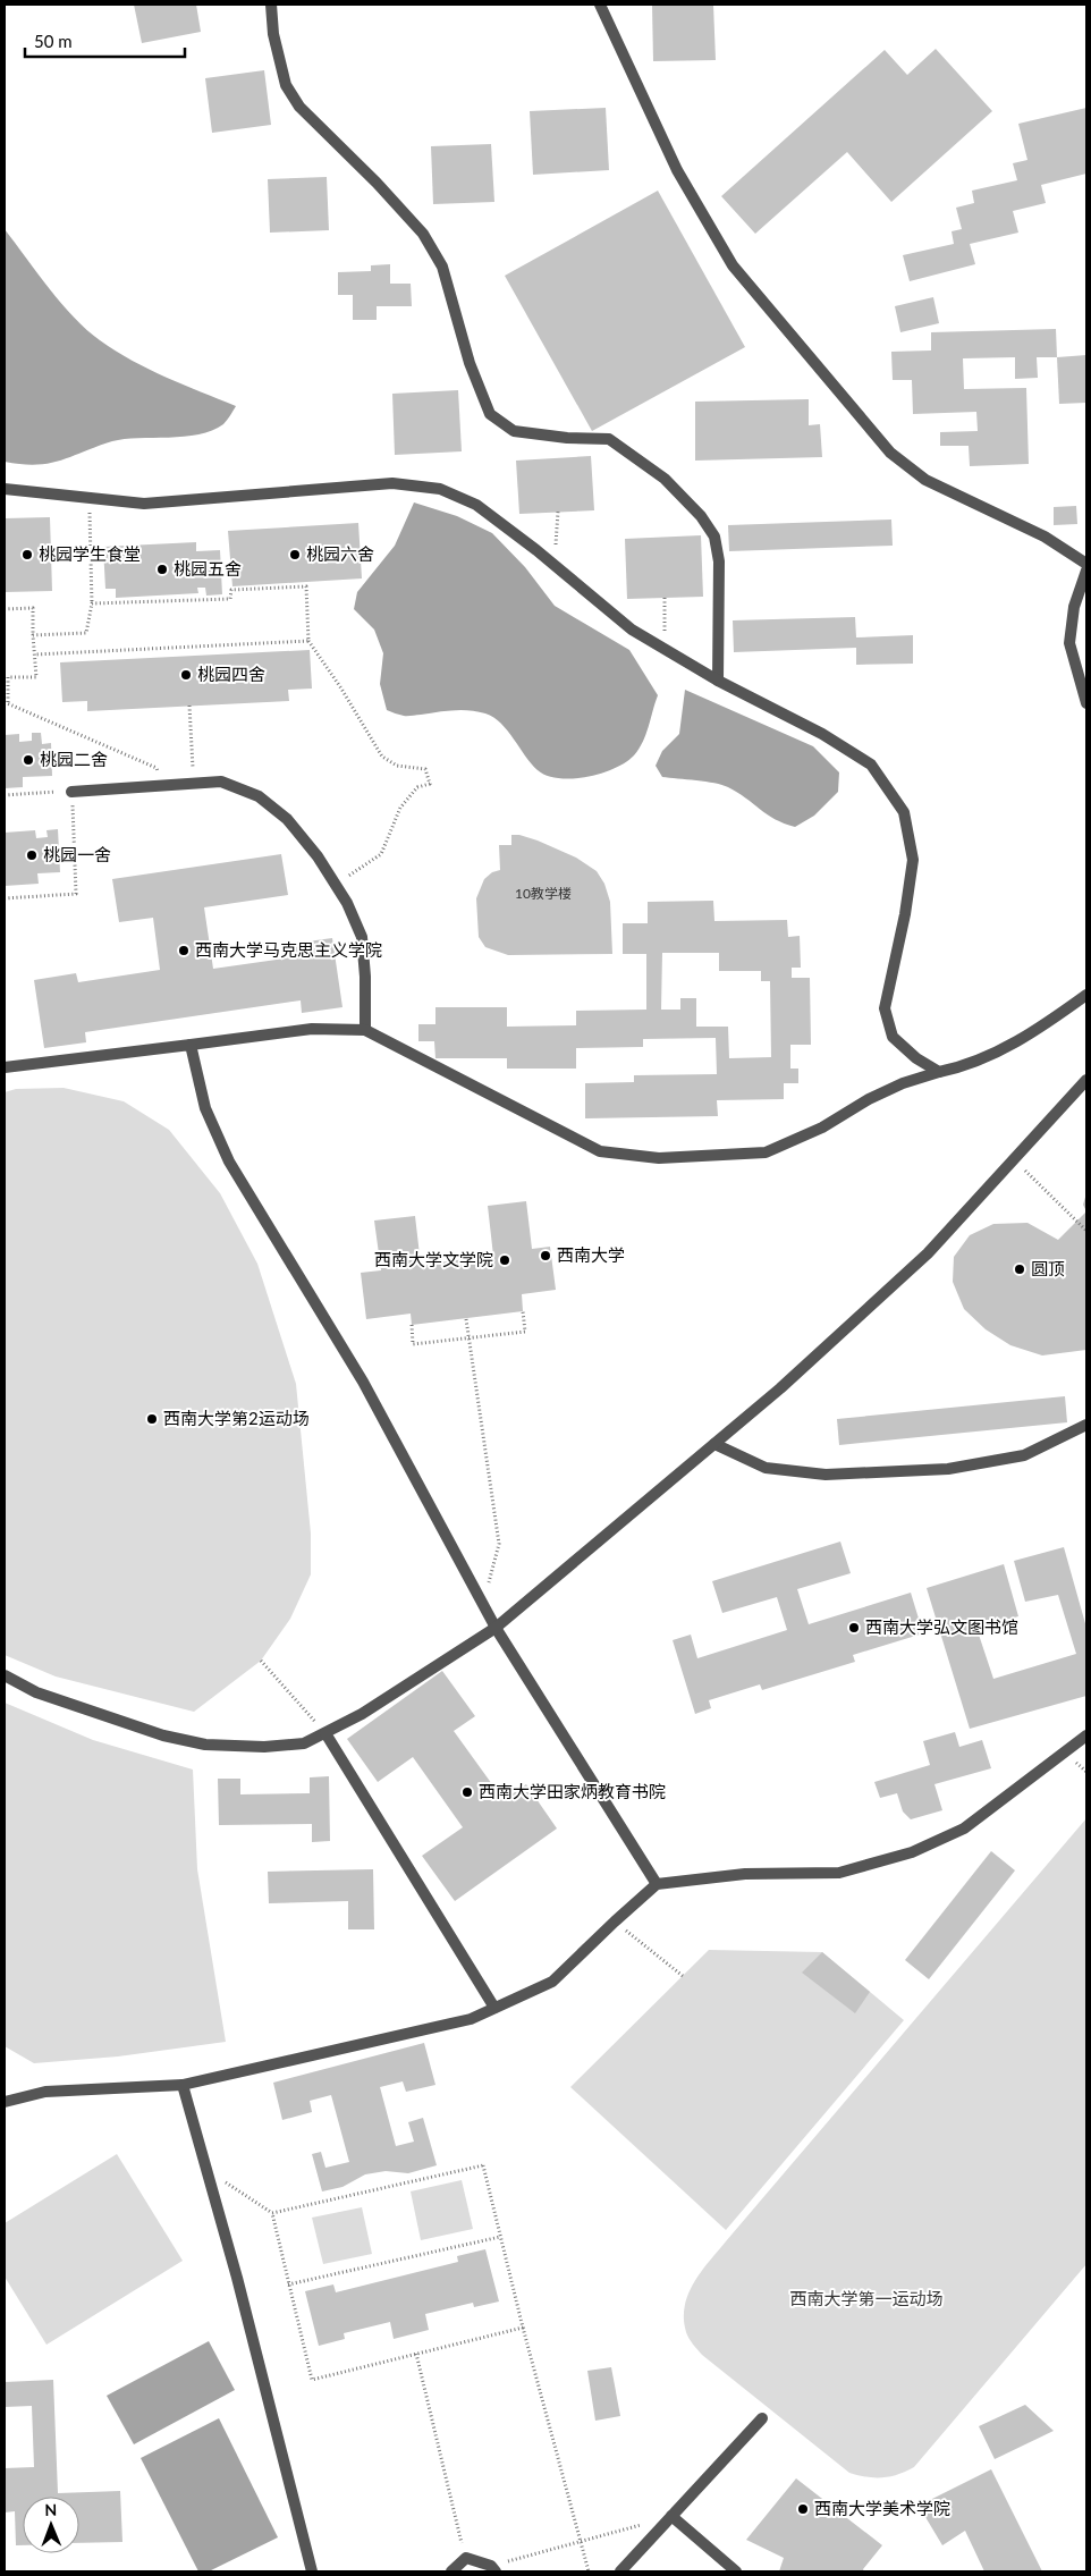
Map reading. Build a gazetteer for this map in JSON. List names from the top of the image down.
{
  "parks": ["西南大学第一运动场"],
  "places": [
    "桃园学生食堂",
    "桃园六舍",
    "桃园五舍",
    "桃园四舍",
    "桃园二舍",
    "桃园一舍",
    "西南大学马克思主义学院",
    "西南大学",
    "西南大学文学院",
    "圆顶",
    "西南大学第2运动场",
    "西南大学弘文图书馆",
    "西南大学田家炳教育书院",
    "西南大学美术学院"
  ],
  "house_numbers": ["10教学楼"],
  "scale_bar": "50 m",
  "north": "top"
}
